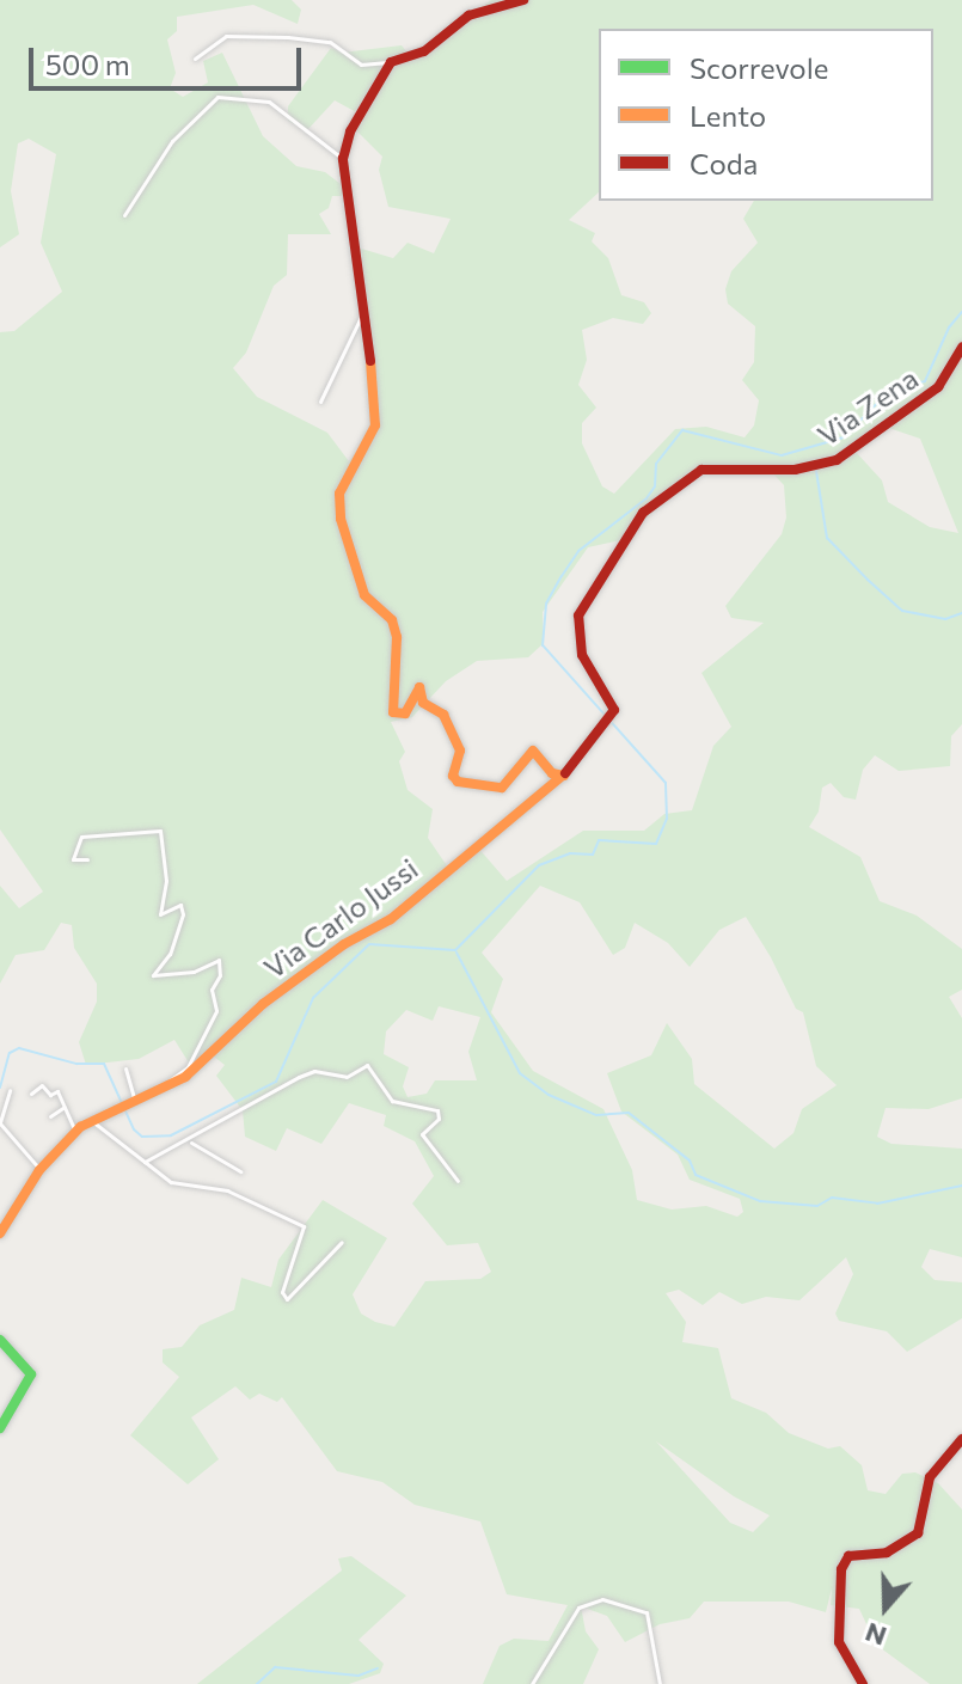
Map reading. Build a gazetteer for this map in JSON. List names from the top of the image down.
{
  "streets": {
    "street": ["Via Zena", "Via Carlo Jussi"]
  },
  "crossings": [
    ["Via Zena", "Via Carlo Jussi"]
  ],
  "legend": ["Scorrevole", "Lento", "Coda"],
  "scale_bar": "500 m",
  "north": "bottom"
}
